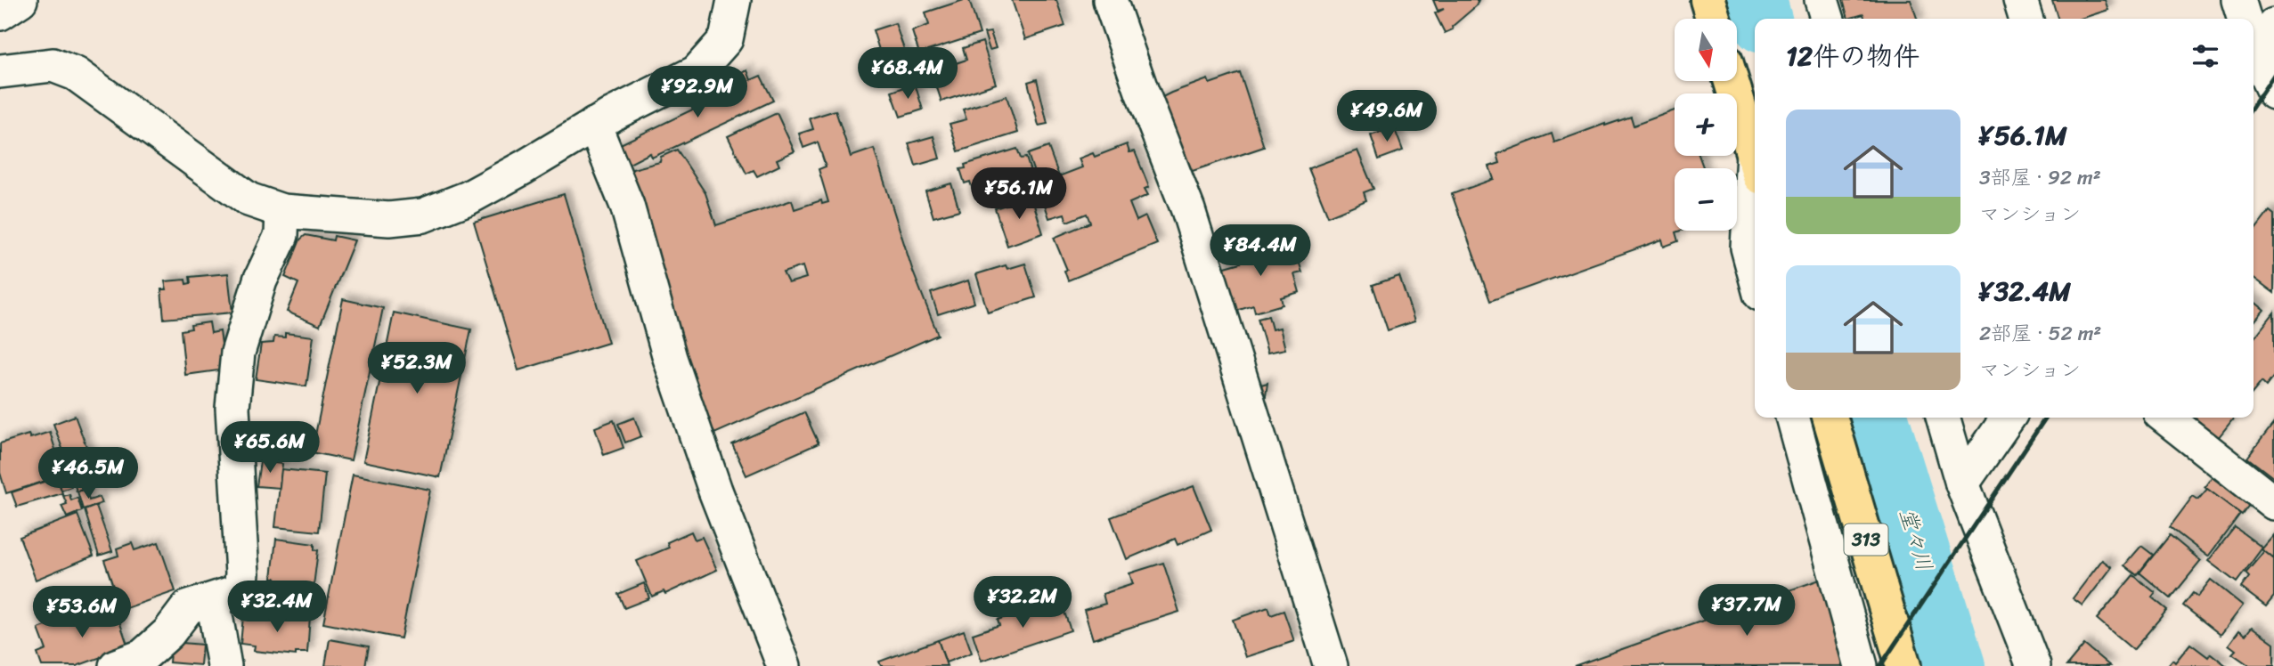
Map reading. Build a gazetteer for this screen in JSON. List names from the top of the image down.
{
  "streets": {
    "highway": ["313"]
  },
  "water": ["堂々川"],
  "north": "bottom",
  "page": {
    "map_buttons": ["+", "−"],
    "heading": "12件の物件",
    "price": [
      "¥68.4M",
      "¥92.9M",
      "¥49.6M",
      "¥56.1M",
      "¥84.4M",
      "¥52.3M",
      "¥65.6M",
      "¥46.5M",
      "¥32.2M",
      "¥32.4M",
      "¥37.7M",
      "¥53.6M"
    ],
    "list": [
      {
        "name": "¥56.1M",
        "note": "3部屋 · 92 m² · マンション"
      },
      {
        "name": "¥32.4M",
        "note": "2部屋 · 52 m² · マンション"
      }
    ]
  }
}
